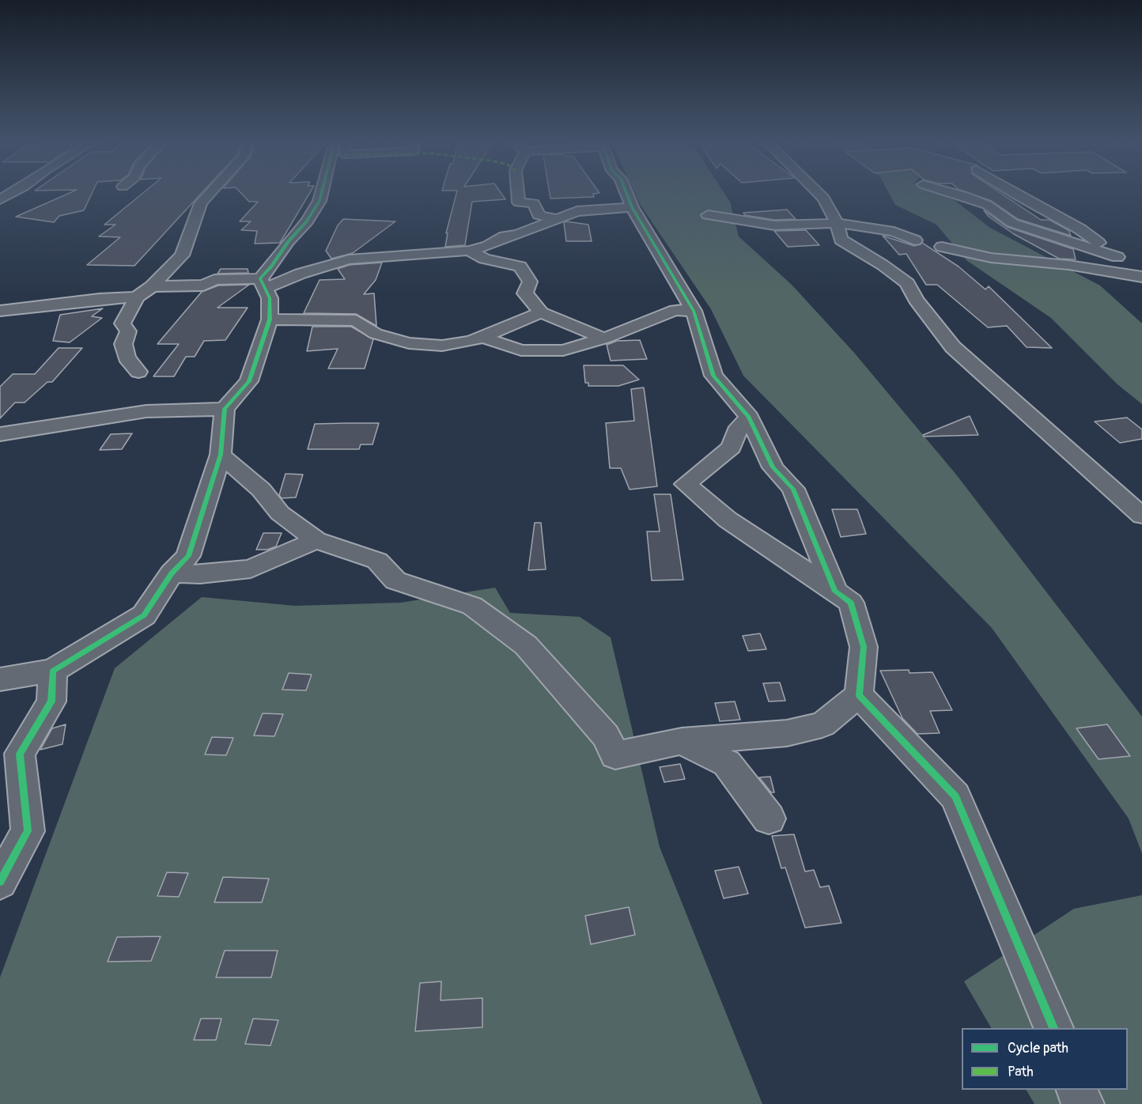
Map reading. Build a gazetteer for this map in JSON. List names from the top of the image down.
{
  "legend": ["Cycle path", "Path"]
}
